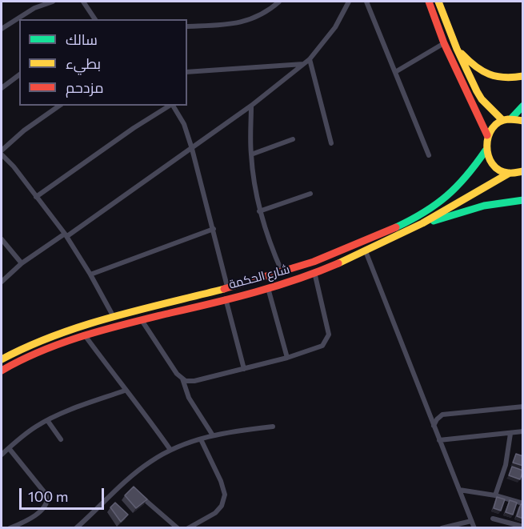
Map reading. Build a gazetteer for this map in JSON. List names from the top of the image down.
{
  "streets": {
    "street": ["شارع الحكمة"]
  },
  "legend": ["سالك", "بطيء", "مزدحم"],
  "scale_bar": "100 m"
}
